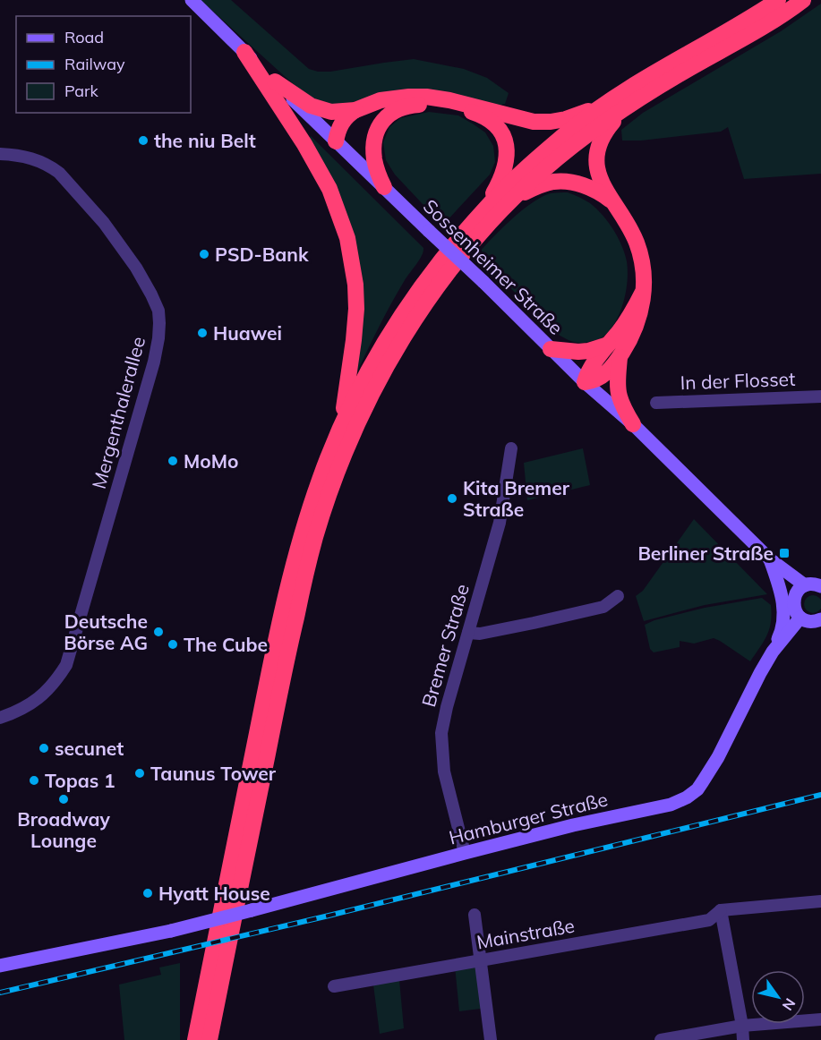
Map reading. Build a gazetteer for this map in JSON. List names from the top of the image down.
{
  "streets": {
    "street": [
      "Sossenheimer Straße",
      "In der Flosset",
      "Mergenthalerallee",
      "Bremer Straße",
      "Hamburger Straße",
      "Mainstraße"
    ]
  },
  "crossings": [
    ["Bremer Straße", "Hamburger Straße"]
  ],
  "places": {
    "other": [
      "the niu Belt",
      "PSD-Bank",
      "Huawei",
      "MoMo",
      "Kita Bremer Straße",
      "Deutsche Börse AG",
      "The Cube",
      "secunet",
      "Taunus Tower",
      "Topas 1",
      "Broadway Lounge",
      "Hyatt House"
    ],
    "transit": ["Berliner Straße"]
  },
  "legend": ["Road", "Railway", "Park"],
  "north": "bottom right"
}
